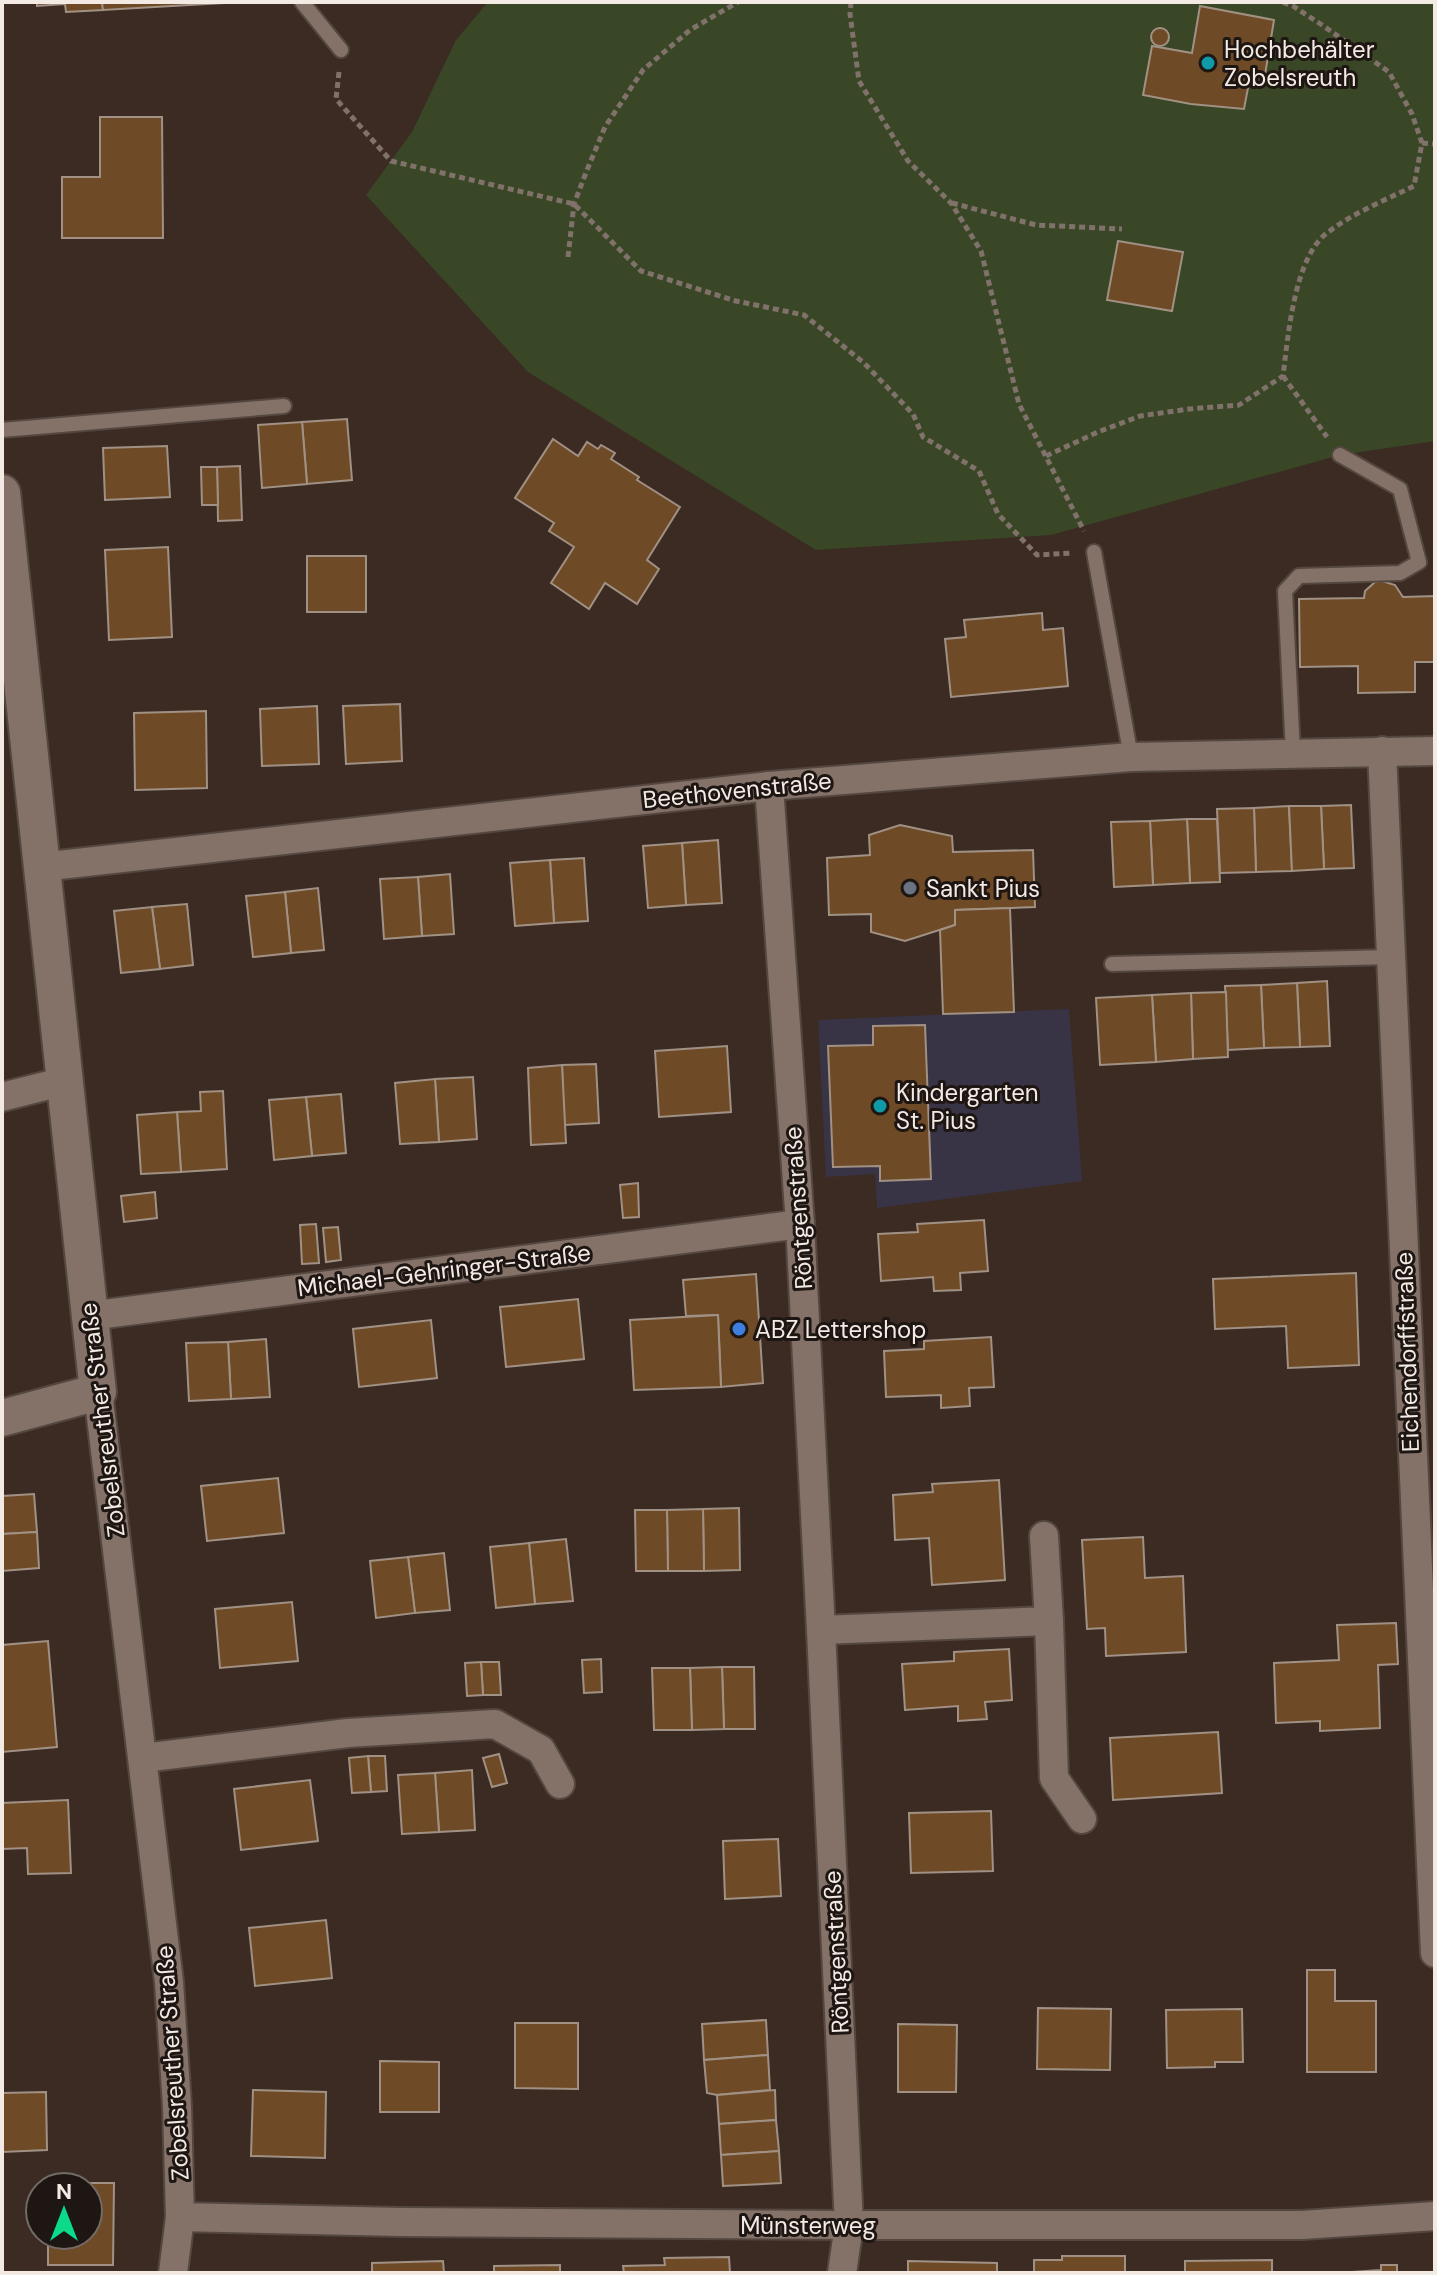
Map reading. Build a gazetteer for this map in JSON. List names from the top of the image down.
{
  "streets": {
    "street": [
      "Beethovenstraße",
      "Röntgenstraße",
      "Michael-Gehringer-Straße",
      "Eichendorffstraße",
      "Zobelsreuther Straße",
      "Münsterweg"
    ]
  },
  "crossings": [
    ["Beethovenstraße", "Röntgenstraße"],
    ["Beethovenstraße", "Eichendorffstraße"],
    ["Beethovenstraße", "Zobelsreuther Straße"],
    ["Röntgenstraße", "Michael-Gehringer-Straße"],
    ["Röntgenstraße", "Münsterweg"],
    ["Michael-Gehringer-Straße", "Zobelsreuther Straße"],
    ["Zobelsreuther Straße", "Münsterweg"]
  ],
  "places": [
    "Hochbehälter Zobelsreuth",
    "Sankt Pius",
    "Kindergarten St. Pius",
    "ABZ Lettershop"
  ],
  "north": "top"
}
